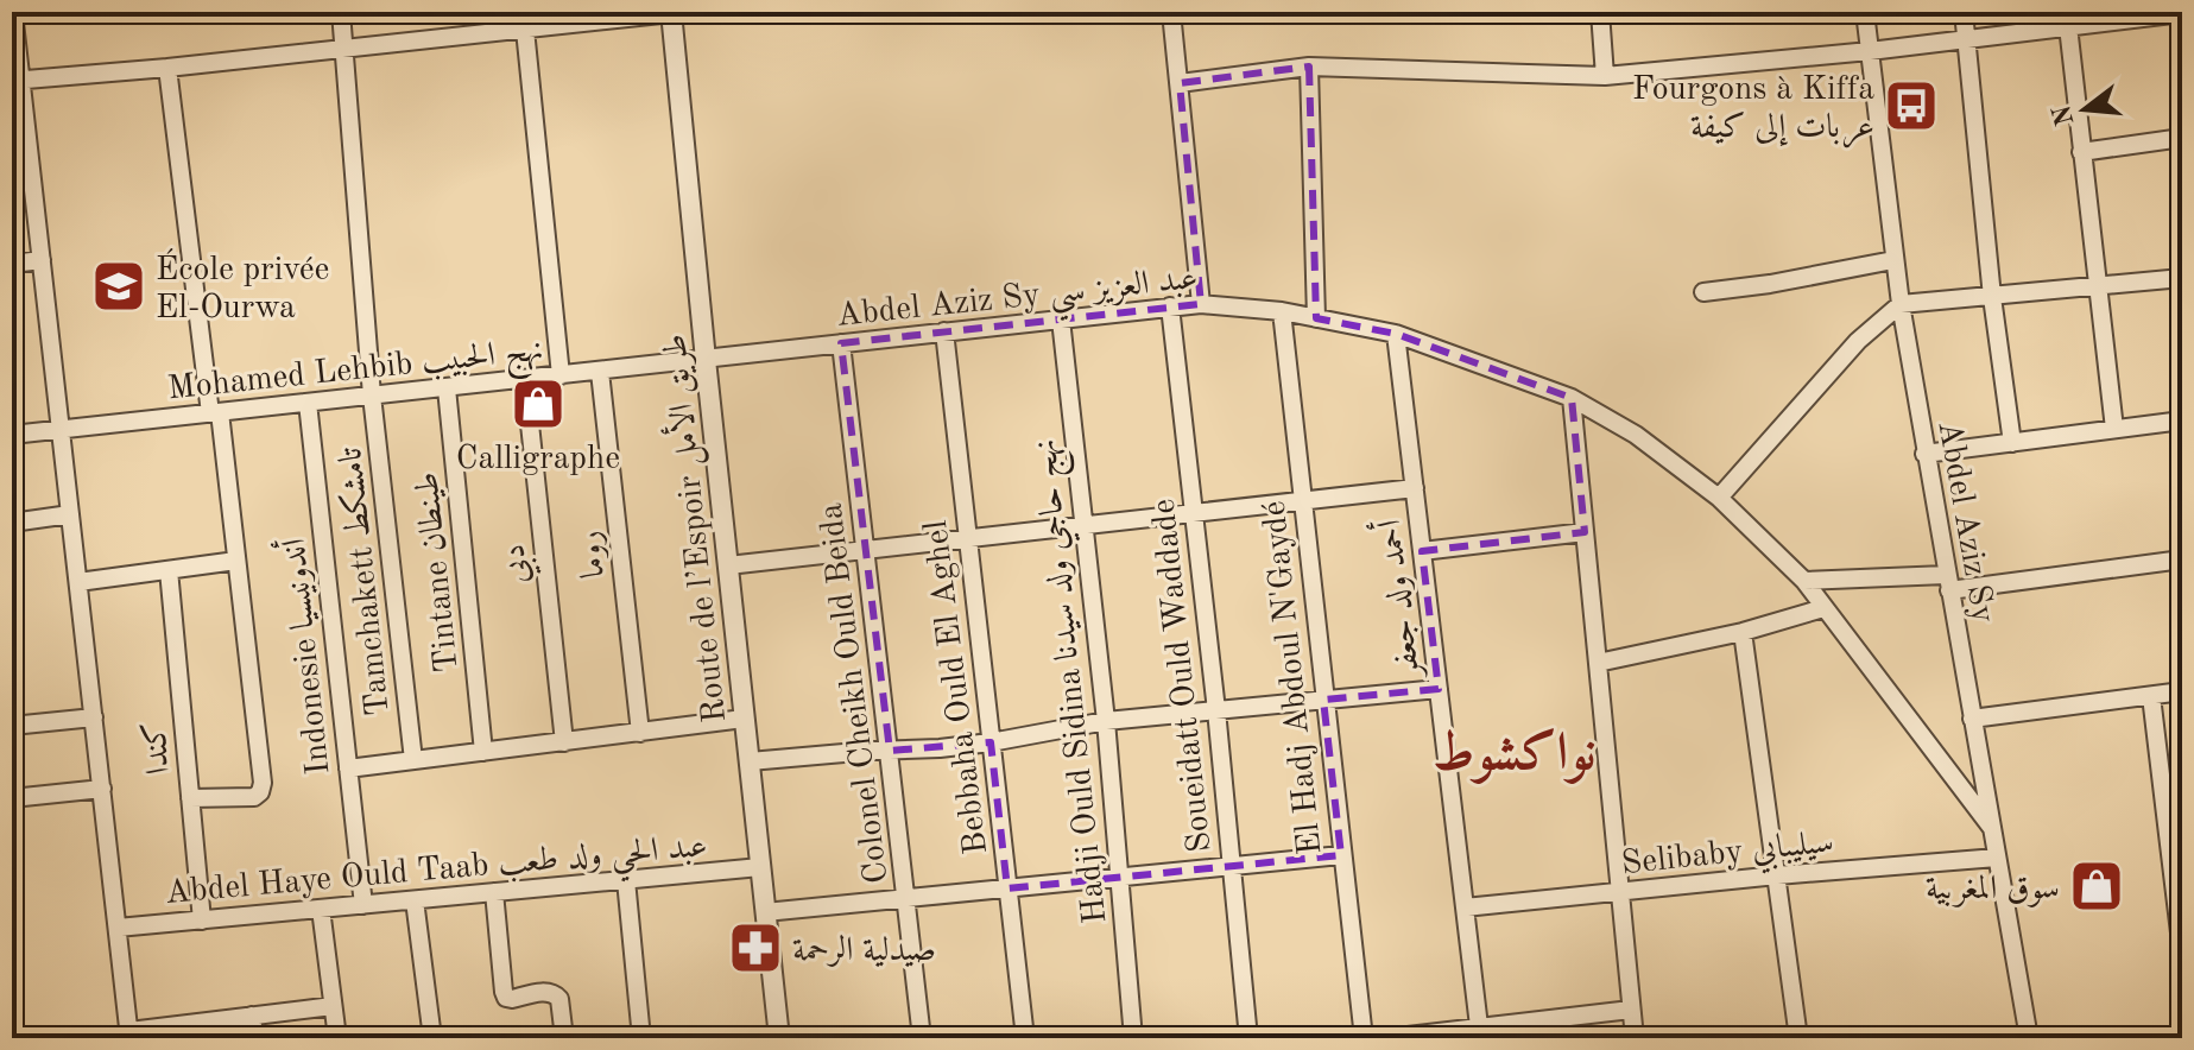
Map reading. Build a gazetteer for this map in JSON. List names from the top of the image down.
{
  "streets": {
    "street": [
      "Abdel Aziz Sy عبد العزيز سي",
      "Mohamed Lehbib نهج الحبيب",
      "Abdel Aziz Sy",
      "Route de l’Espoir طريق الأمل",
      "روما",
      "دبي",
      "Tintane طينطان",
      "Tamchakett تامشكط",
      "أحمد ولد جعفر",
      "Indonesie أندونيسيا",
      "Soueidatt Ould Waddade",
      "El Hadj Abdoul N'Gaydé",
      "Hadji Ould Sidina نهج حاجي ولد سيدنا",
      "Bebbaha Ould El Aghel",
      "Colonel Cheikh Ould Beida",
      "كندا",
      "Selibaby سيليبابي",
      "Abdel Haye Ould Taab عبد الحي ولد طعب"
    ]
  },
  "crossings": [
    ["Abdel Aziz Sy عبد العزيز سي", "Mohamed Lehbib نهج الحبيب"],
    ["Abdel Aziz Sy عبد العزيز سي", "Abdel Aziz Sy"],
    ["Abdel Aziz Sy عبد العزيز سي", "Route de l’Espoir طريق الأمل"],
    ["Abdel Aziz Sy عبد العزيز سي", "أحمد ولد جعفر"],
    ["Abdel Aziz Sy عبد العزيز سي", "Soueidatt Ould Waddade"],
    ["Abdel Aziz Sy عبد العزيز سي", "El Hadj Abdoul N'Gaydé"],
    ["Abdel Aziz Sy عبد العزيز سي", "Hadji Ould Sidina نهج حاجي ولد سيدنا"],
    ["Abdel Aziz Sy عبد العزيز سي", "Bebbaha Ould El Aghel"],
    ["Abdel Aziz Sy عبد العزيز سي", "Colonel Cheikh Ould Beida"],
    ["Mohamed Lehbib نهج الحبيب", "Route de l’Espoir طريق الأمل"],
    ["Mohamed Lehbib نهج الحبيب", "روما"],
    ["Mohamed Lehbib نهج الحبيب", "دبي"],
    ["Mohamed Lehbib نهج الحبيب", "Tintane طينطان"],
    ["Mohamed Lehbib نهج الحبيب", "Tamchakett تامشكط"],
    ["Mohamed Lehbib نهج الحبيب", "Indonesie أندونيسيا"],
    ["Abdel Aziz Sy", "Selibaby سيليبابي"],
    ["Route de l’Espoir طريق الأمل", "Abdel Haye Ould Taab عبد الحي ولد طعب"],
    ["أحمد ولد جعفر", "Selibaby سيليبابي"],
    ["Indonesie أندونيسيا", "Abdel Haye Ould Taab عبد الحي ولد طعب"],
    ["كندا", "Abdel Haye Ould Taab عبد الحي ولد طعب"]
  ],
  "districts": ["نواكشوط"],
  "places": {
    "bus stop": ["Fourgons à Kiffa عربات إلى كيفة"],
    "school or university": ["École privée El-Ourwa"],
    "shop": ["Calligraphe", "سوق المغربية"],
    "pharmacy": ["صيدلية الرحمة"]
  },
  "north": "left"
}
